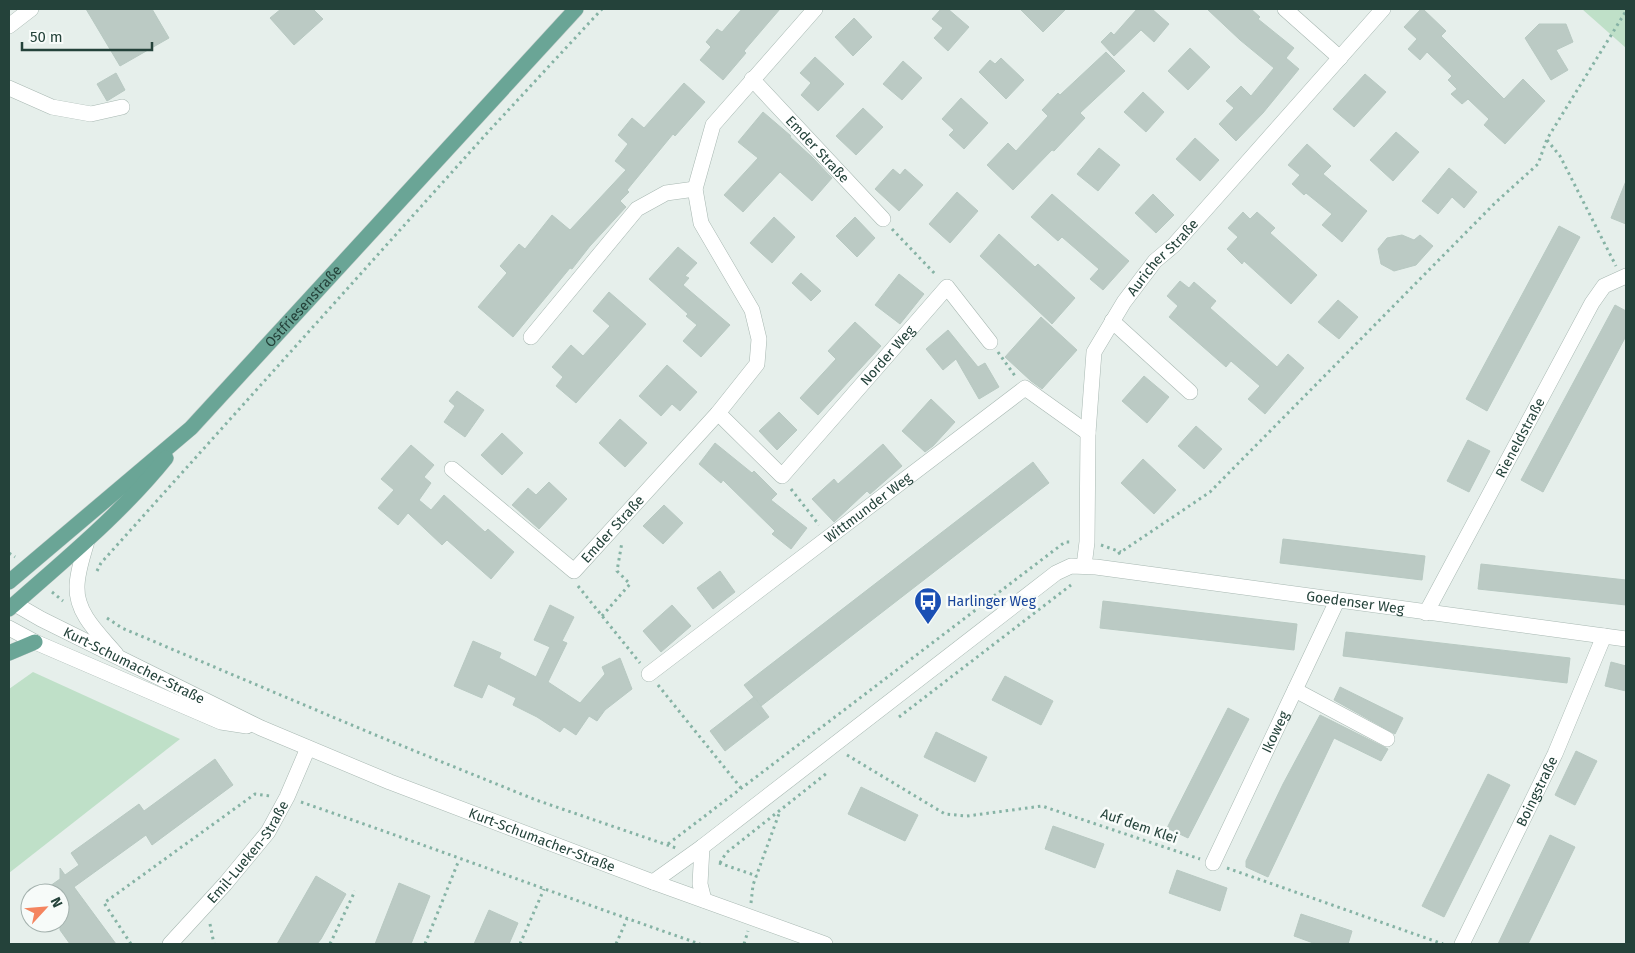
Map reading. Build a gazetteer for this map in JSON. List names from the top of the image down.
{
  "streets": {
    "main road": ["Ostfriesenstraße"],
    "street": [
      "Emder Straße",
      "Auricher Straße",
      "Norder Weg",
      "Rieneldstraße",
      "Wittmunder Weg",
      "Goedenser Weg",
      "Kurt-Schumacher-Straße",
      "Ikoweg",
      "Boingstraße",
      "Emil-Lueken-Straße"
    ],
    "path": ["Auf dem Klei"]
  },
  "crossings": [
    ["Auricher Straße", "Goedenser Weg"],
    ["Rieneldstraße", "Goedenser Weg"],
    ["Goedenser Weg", "Ikoweg"],
    ["Goedenser Weg", "Boingstraße"],
    ["Kurt-Schumacher-Straße", "Emil-Lueken-Straße"],
    ["Ikoweg", "Auf dem Klei"]
  ],
  "places": {
    "bus stop": ["Harlinger Weg"]
  },
  "scale_bar": "50 m",
  "north": "top right"
}
